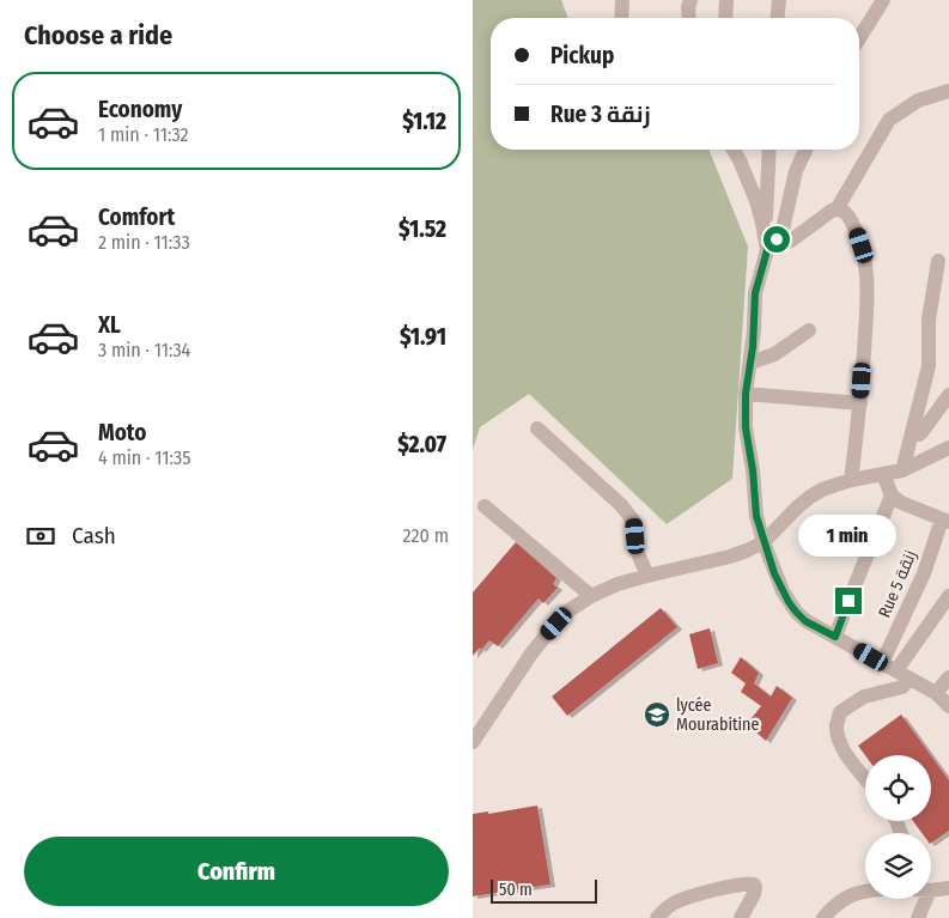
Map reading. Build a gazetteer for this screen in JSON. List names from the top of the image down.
{
  "streets": {
    "street": ["Rue 5 زنقة"]
  },
  "places": {
    "school or university": ["lycée Mourabitine"]
  },
  "scale_bar": "50 m",
  "page": {
    "heading": "Choose a ride",
    "banner": ["Pickup", "Rue 3 زنقة"],
    "list": [
      {
        "name": "Economy",
        "note": "1 min · 11:32",
        "value": "$1.12"
      },
      {
        "name": "Comfort",
        "note": "2 min · 11:33",
        "value": "$1.52"
      },
      {
        "name": "XL",
        "note": "3 min · 11:34",
        "value": "$1.91"
      },
      {
        "name": "Moto",
        "note": "4 min · 11:35",
        "value": "$2.07"
      }
    ],
    "pay": ["Cash", "220 m"],
    "bubble": "1 min",
    "buttons": "Confirm",
    "scale": "50 m"
  }
}
